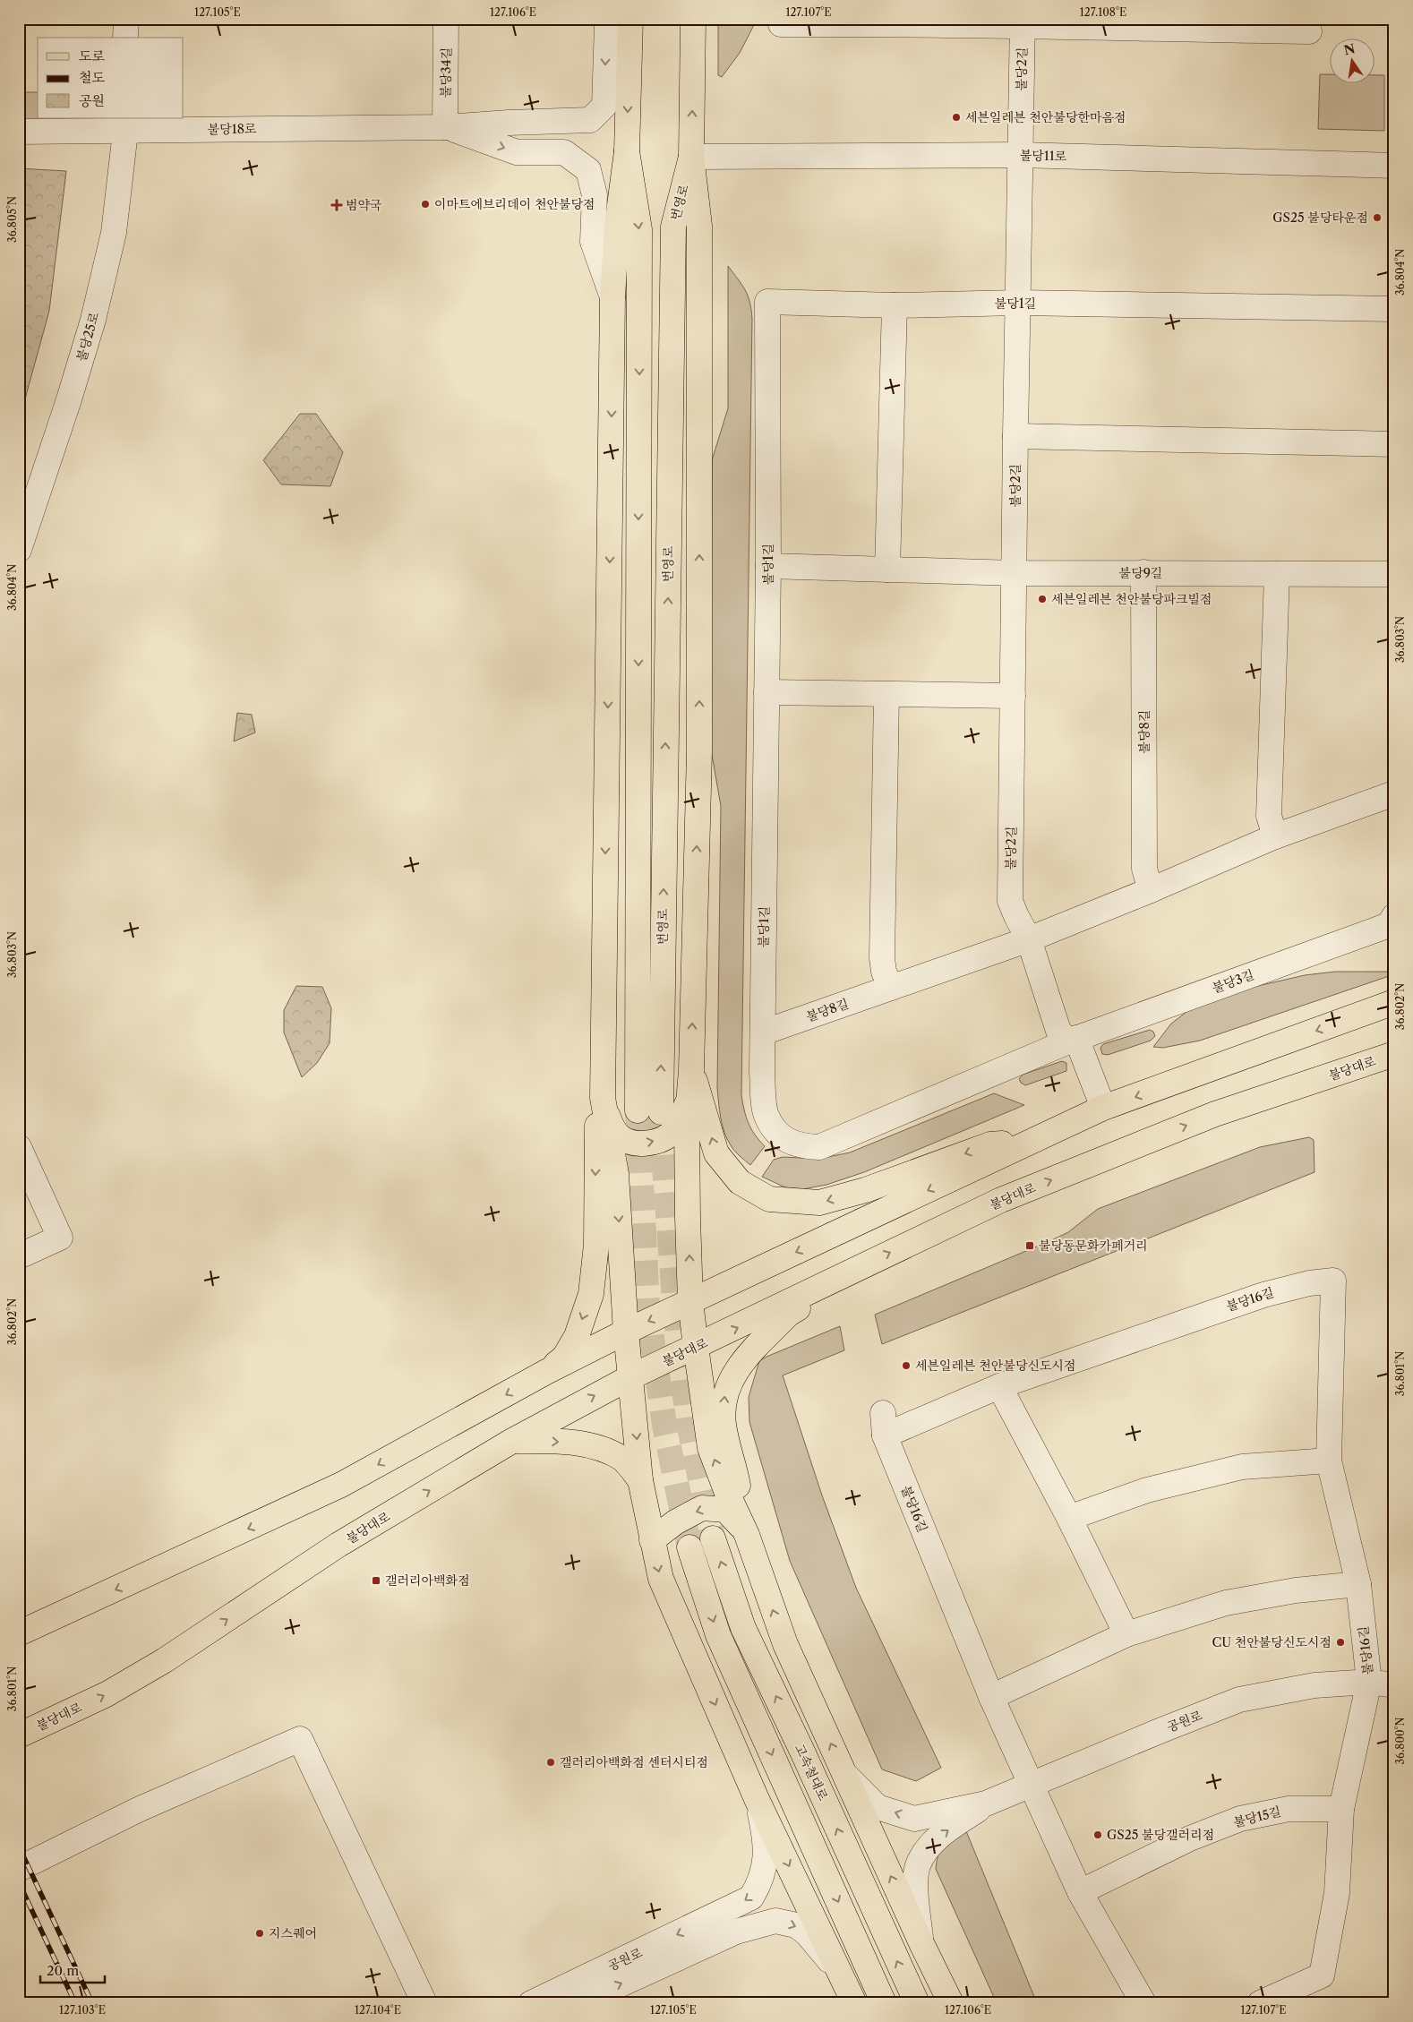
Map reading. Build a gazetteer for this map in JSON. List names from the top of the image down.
{
  "streets": {
    "main road": ["번영로", "불당대로", "고속철대로"],
    "street": [
      "불당2길",
      "불당34길",
      "불당18로",
      "불당11로",
      "불당1길",
      "불당25로",
      "불당9길",
      "불당8길",
      "불당3길",
      "불당16길",
      "공원로",
      "불당15길"
    ]
  },
  "crossings": [
    ["불당2길", "불당11로"],
    ["불당2길", "불당1길"],
    ["불당2길", "불당9길"],
    ["불당2길", "불당8길"],
    ["불당2길", "불당3길"],
    ["불당34길", "불당18로"],
    ["불당18로", "불당25로"],
    ["불당11로", "번영로"],
    ["불당1길", "불당9길"],
    ["불당1길", "불당8길"],
    ["불당1길", "불당3길"],
    ["불당9길", "불당8길"],
    ["불당16길", "공원로"]
  ],
  "places": {
    "other": [
      "세븐일레븐 천안불당한마음점",
      "이마트에브리데이 천안불당점",
      "GS25 불당타운점",
      "세븐일레븐 천안불당파크빌점",
      "세븐일레븐 천안불당신도시점",
      "CU 천안불당신도시점",
      "갤러리아백화점 센터시티점",
      "GS25 불당갤러리점",
      "지스퀘어"
    ],
    "health": ["범약국"],
    "transit": ["불당동문화카페거리", "갤러리아백화점"]
  },
  "legend": ["도로", "철도", "공원"],
  "scale_bar": "20 m",
  "north": "top",
  "coordinates": [
    "127.105°E",
    "127.106°E",
    "127.107°E",
    "127.108°E",
    "36.805°N",
    "36.804°N",
    "36.803°N",
    "36.802°N",
    "36.801°N",
    "36.800°N",
    "127.103°E",
    "127.104°E"
  ]
}
